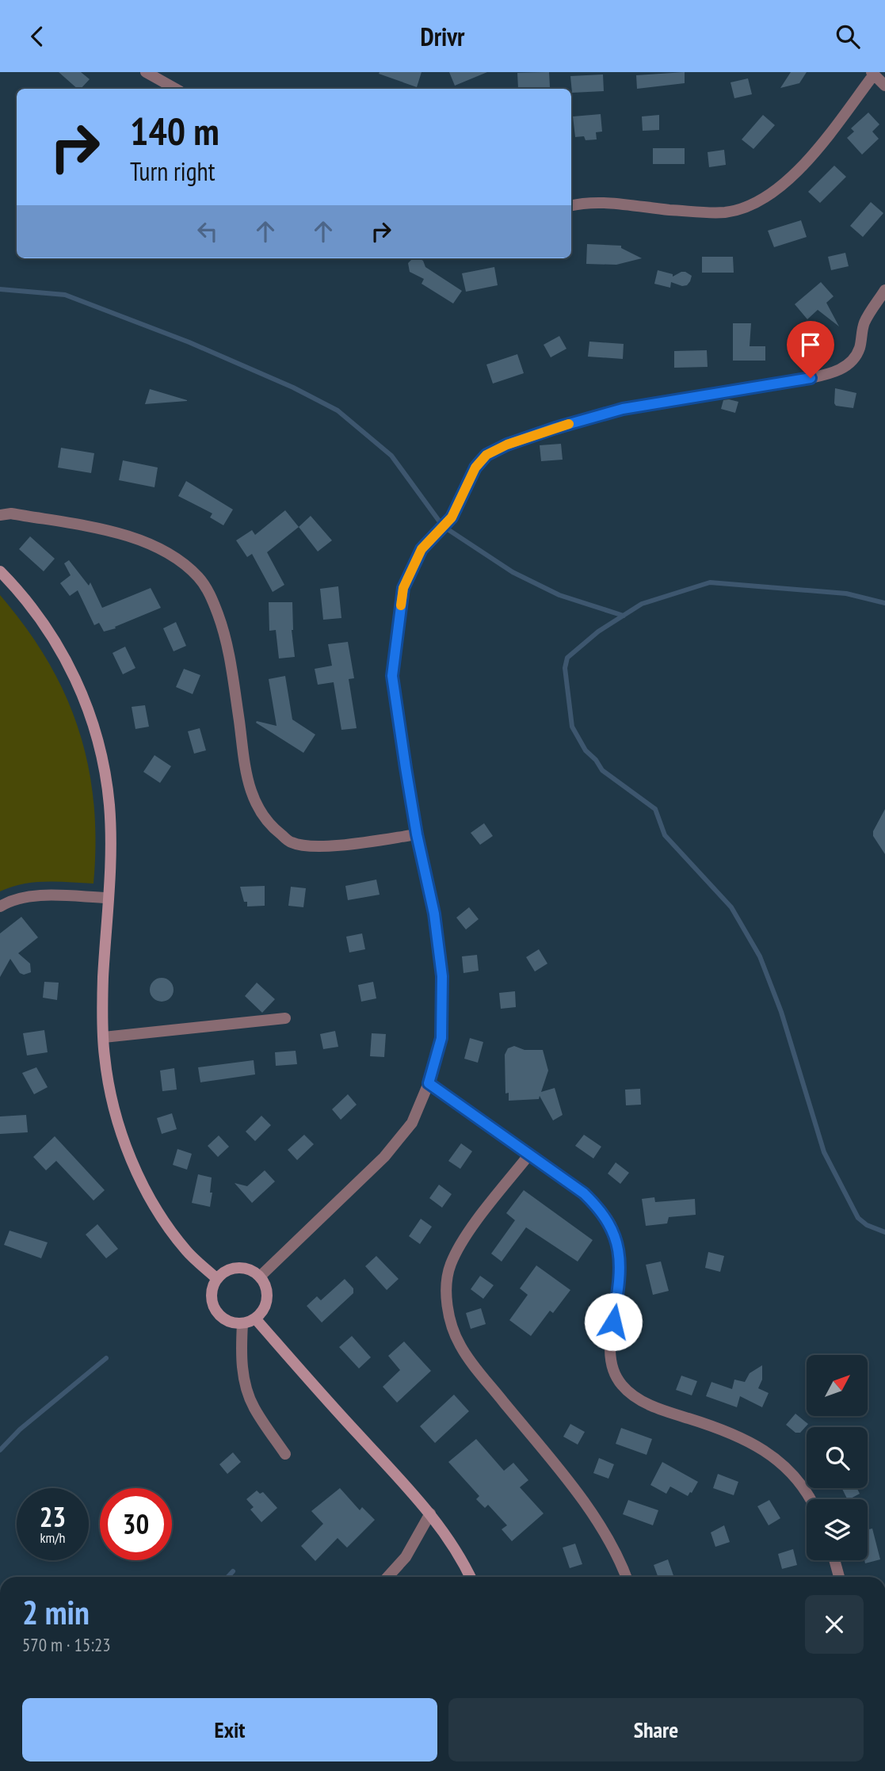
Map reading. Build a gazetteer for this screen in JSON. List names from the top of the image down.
{
  "north": "top right",
  "page": {
    "header": "Drivr",
    "turn": ["140 m", "Turn right"],
    "speed": "23 km/h",
    "limit": "30",
    "heading": ["2 min", "570 m · 15:23"],
    "buttons": ["Exit", "Share"]
  }
}
